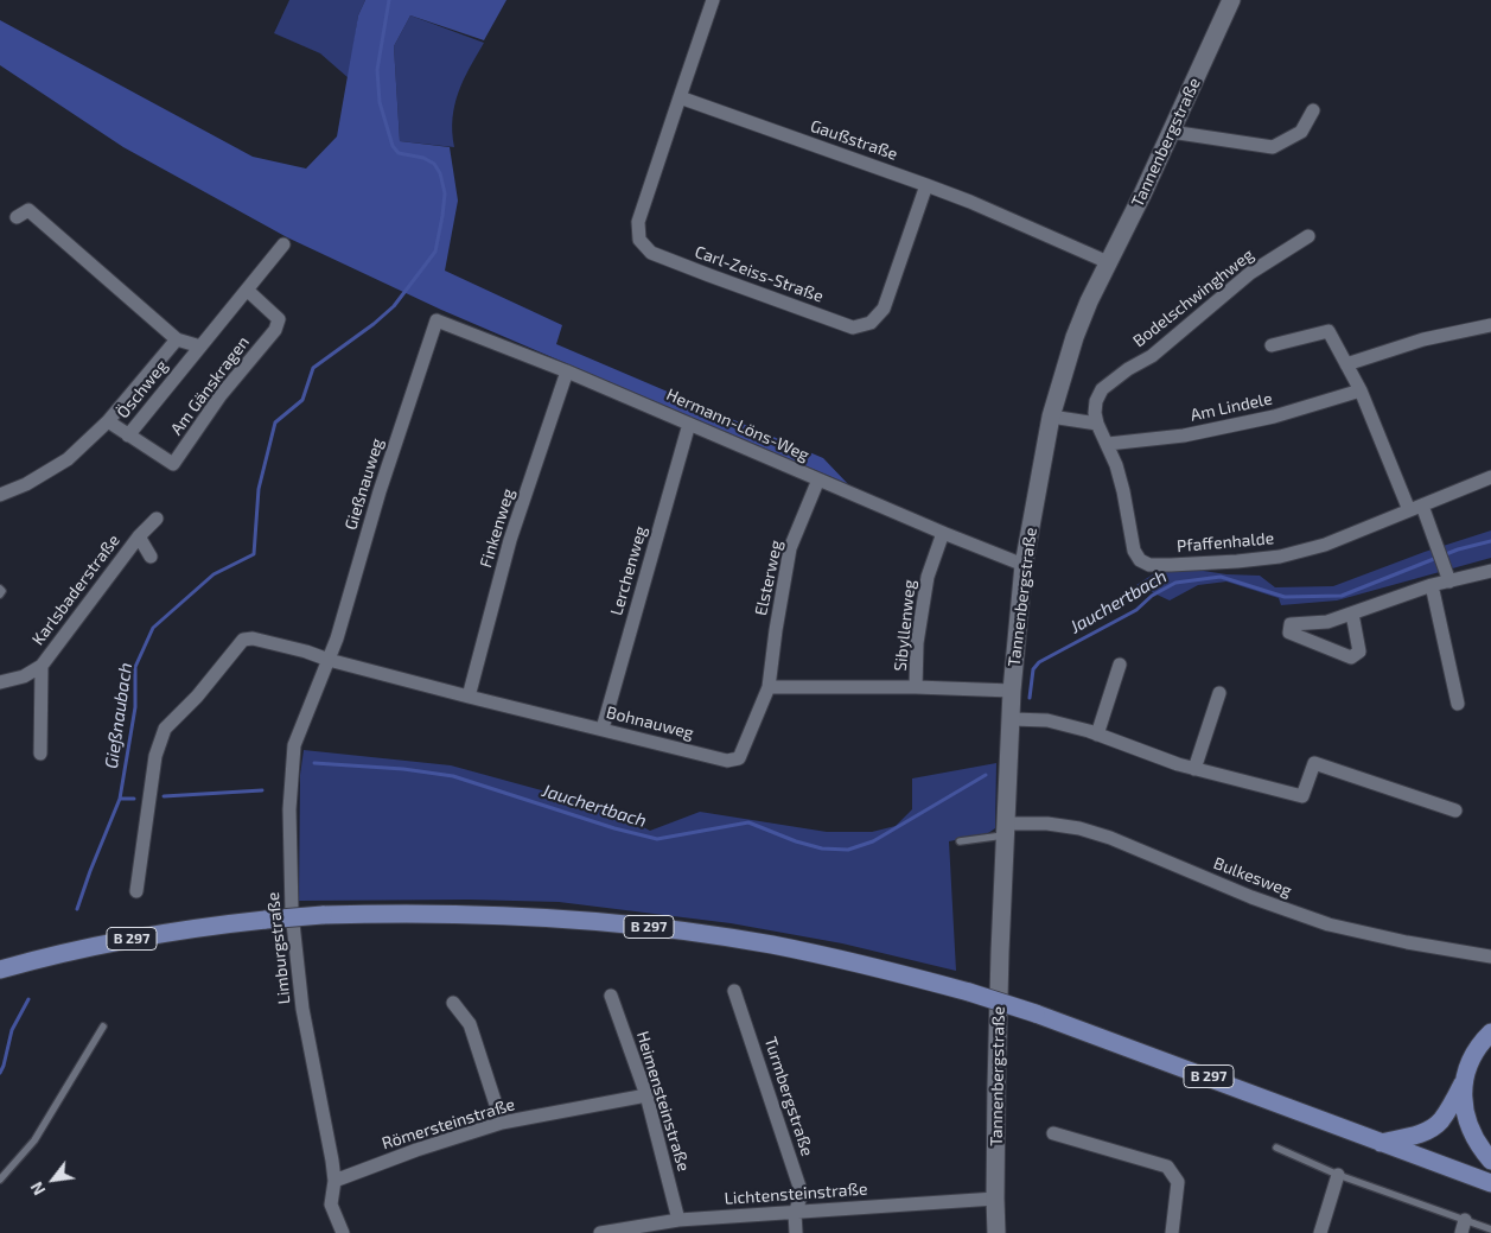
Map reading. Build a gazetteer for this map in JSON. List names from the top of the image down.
{
  "streets": {
    "main road": ["B 297"],
    "street": [
      "Gaußstraße",
      "Tannenbergstraße",
      "Carl-Zeiss-Straße",
      "Bodelschwinghweg",
      "Am Gänskragen",
      "Öschweg",
      "Am Lindele",
      "Hermann-Löns-Weg",
      "Gießnauweg",
      "Finkenweg",
      "Pfaffenhalde",
      "Lerchenweg",
      "Elsterweg",
      "Karlsbaderstraße",
      "Sibyllenweg",
      "Bohnauweg",
      "Bulkesweg",
      "Limburgstraße",
      "Turmbergstraße",
      "Heimensteinstraße",
      "Römersteinstraße",
      "Lichtensteinstraße"
    ]
  },
  "crossings": [
    ["Gaußstraße", "Tannenbergstraße"],
    ["Gaußstraße", "Carl-Zeiss-Straße"],
    ["Tannenbergstraße", "Hermann-Löns-Weg"],
    ["Tannenbergstraße", "Bulkesweg"],
    ["Tannenbergstraße", "Lichtensteinstraße"],
    ["Bodelschwinghweg", "Pfaffenhalde"],
    ["Am Gänskragen", "Öschweg"],
    ["Am Lindele", "Pfaffenhalde"],
    ["Hermann-Löns-Weg", "Gießnauweg"],
    ["Hermann-Löns-Weg", "Finkenweg"],
    ["Hermann-Löns-Weg", "Lerchenweg"],
    ["Hermann-Löns-Weg", "Elsterweg"],
    ["Hermann-Löns-Weg", "Sibyllenweg"],
    ["Gießnauweg", "Bohnauweg"],
    ["Gießnauweg", "Limburgstraße"],
    ["Finkenweg", "Bohnauweg"],
    ["Lerchenweg", "Bohnauweg"],
    ["Elsterweg", "Bohnauweg"],
    ["Bohnauweg", "Limburgstraße"],
    ["Limburgstraße", "Römersteinstraße"],
    ["Turmbergstraße", "Lichtensteinstraße"],
    ["Heimensteinstraße", "Römersteinstraße"],
    ["Heimensteinstraße", "Lichtensteinstraße"]
  ],
  "water": ["Jauchertbach", "Gießnaubach"],
  "north": "bottom left"
}
